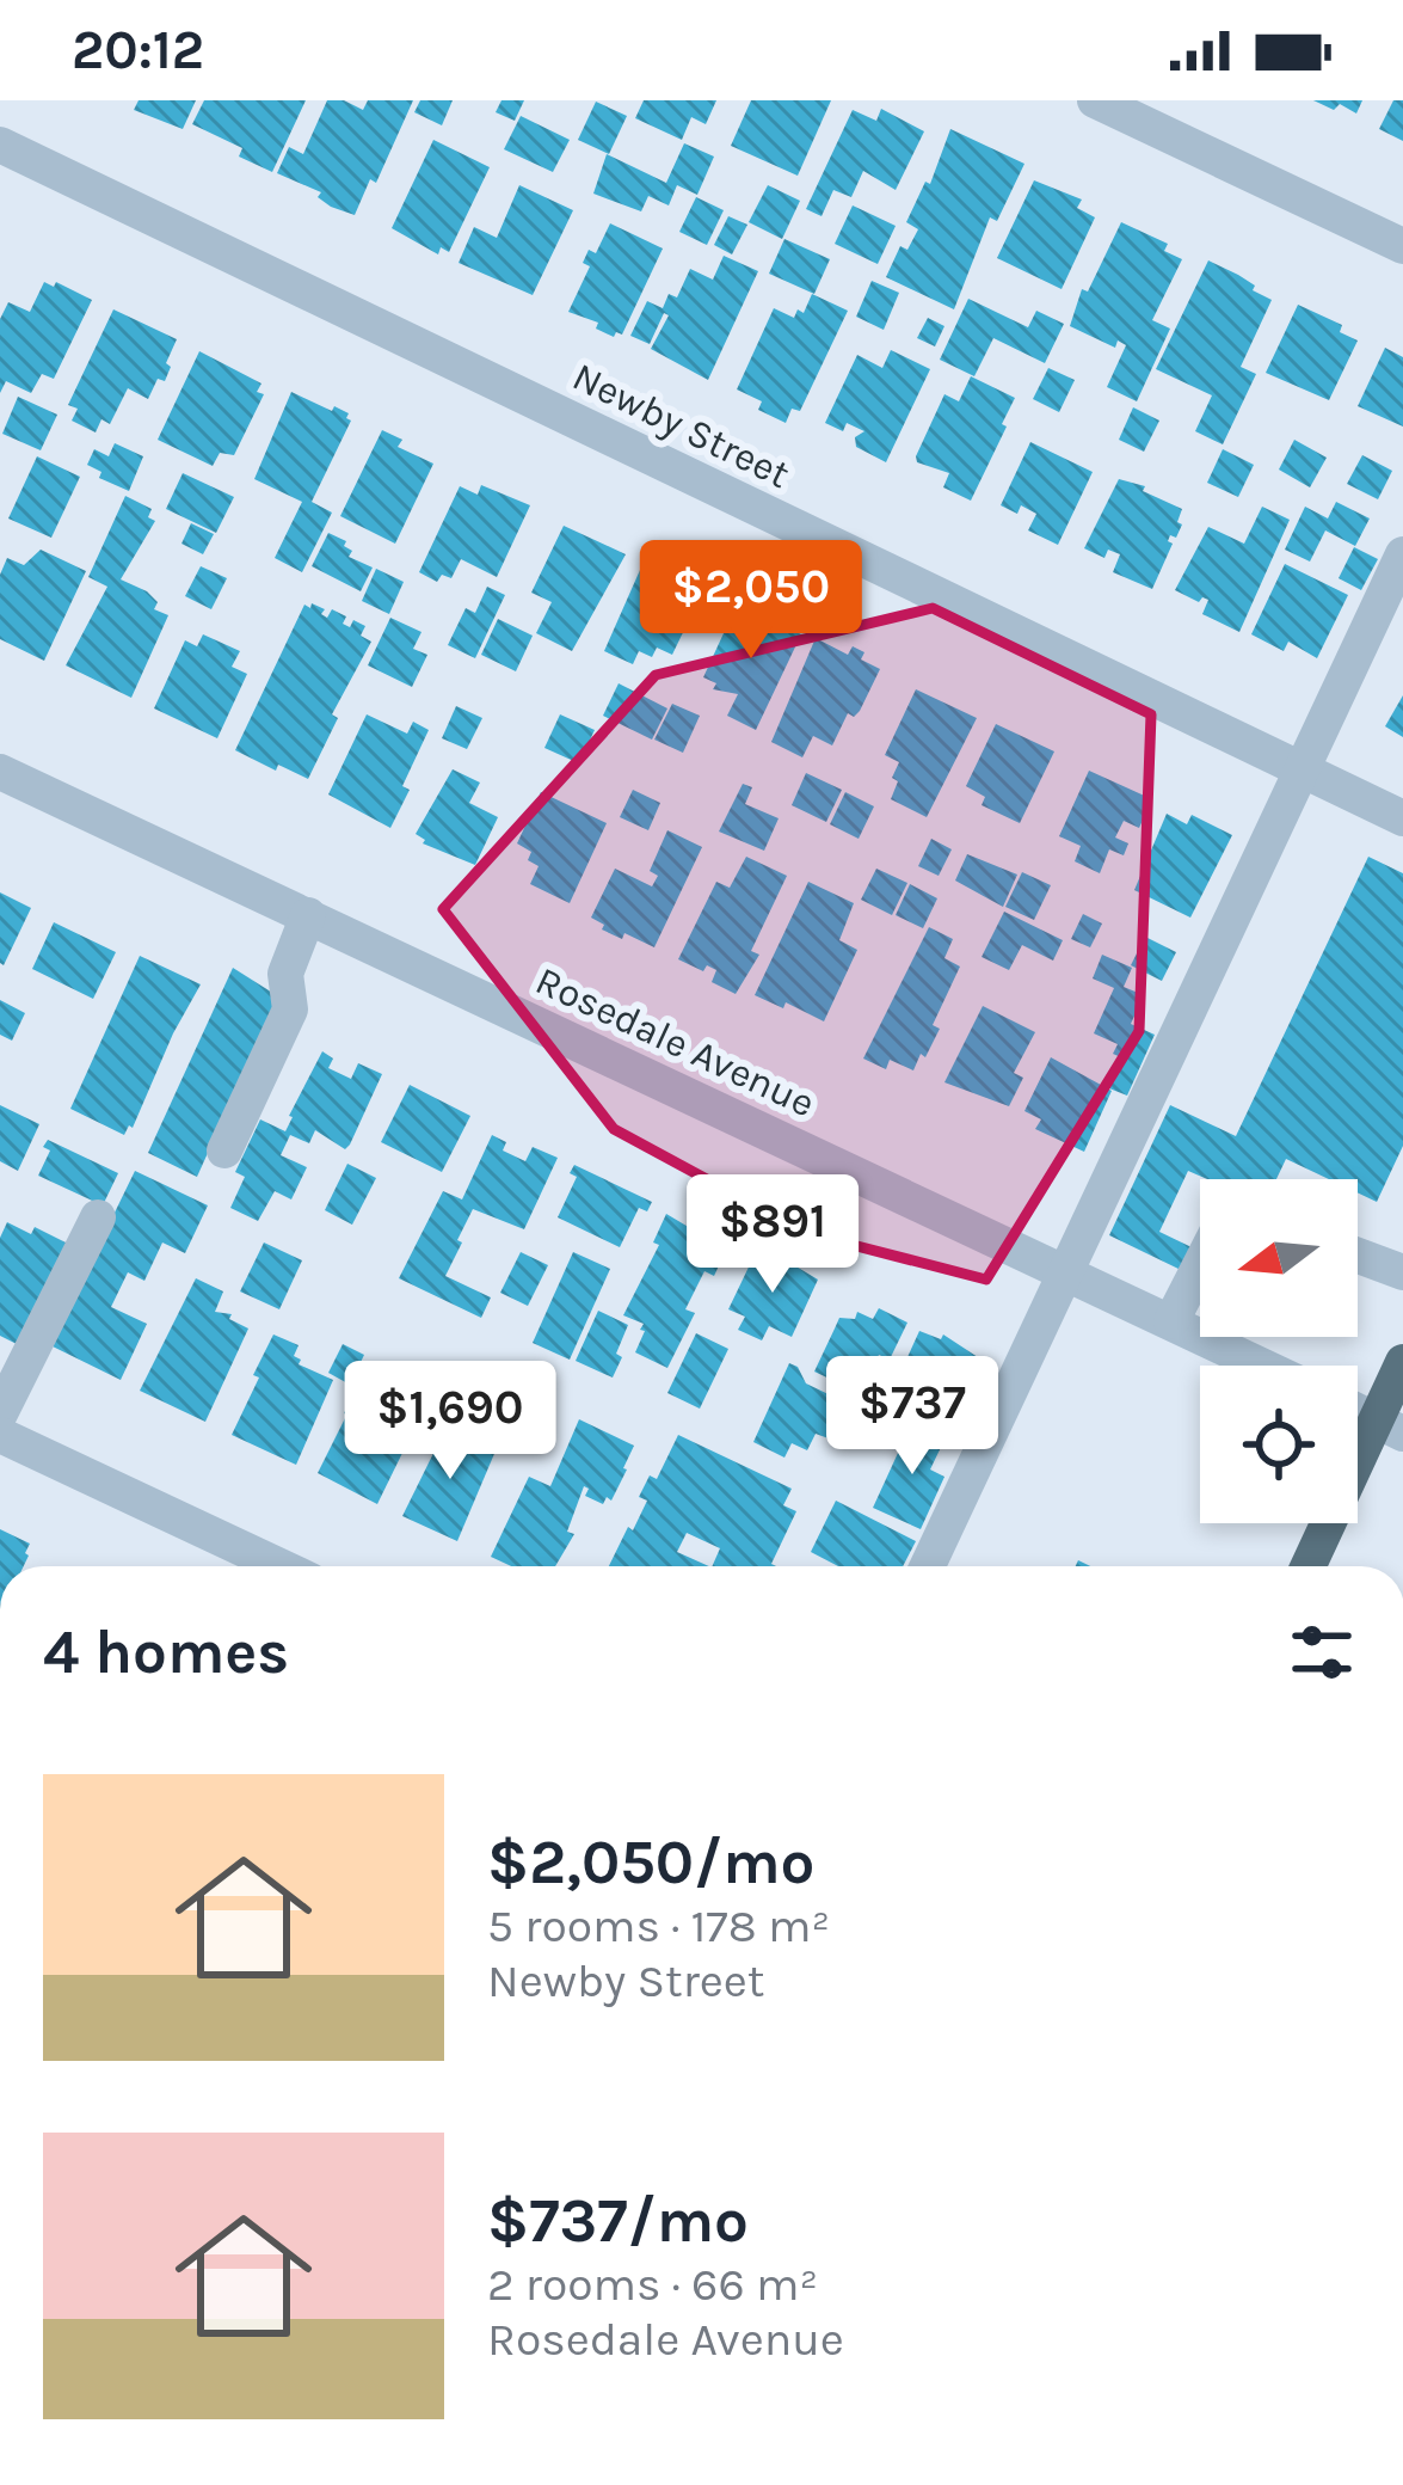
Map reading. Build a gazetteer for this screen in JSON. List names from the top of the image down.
{
  "streets": {
    "street": ["Newby Street", "Rosedale Avenue"]
  },
  "north": "left",
  "page": {
    "status": "20:12",
    "price": [
      "$2,050",
      "$891",
      "$737",
      "$1,690"
    ],
    "heading": "4 homes",
    "list": [
      {
        "name": "$2,050/mo",
        "note": "5 rooms · 178 m² · Newby Street"
      },
      {
        "name": "$737/mo",
        "note": "2 rooms · 66 m² · Rosedale Avenue"
      }
    ]
  }
}
